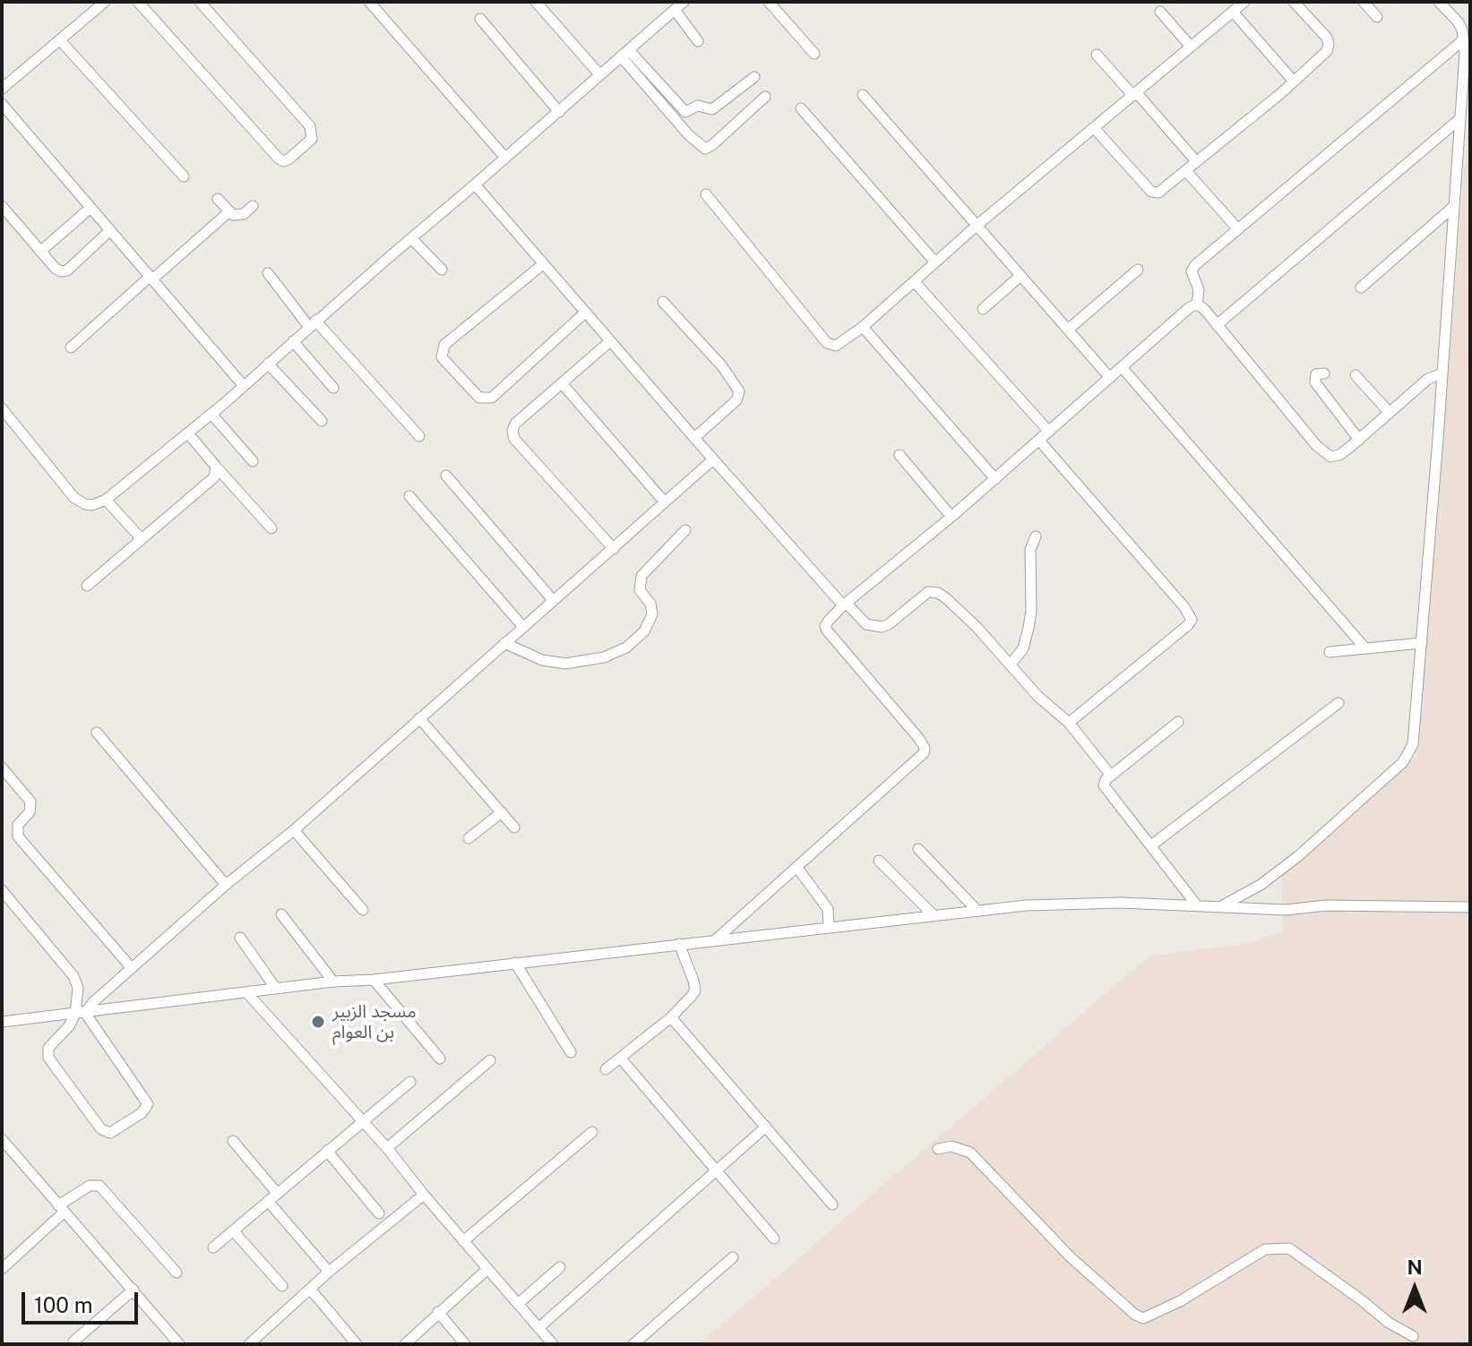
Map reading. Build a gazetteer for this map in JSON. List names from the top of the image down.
{
  "places": ["مسجد الزبير بن العوام"],
  "scale_bar": "100 m",
  "north": "top"
}
